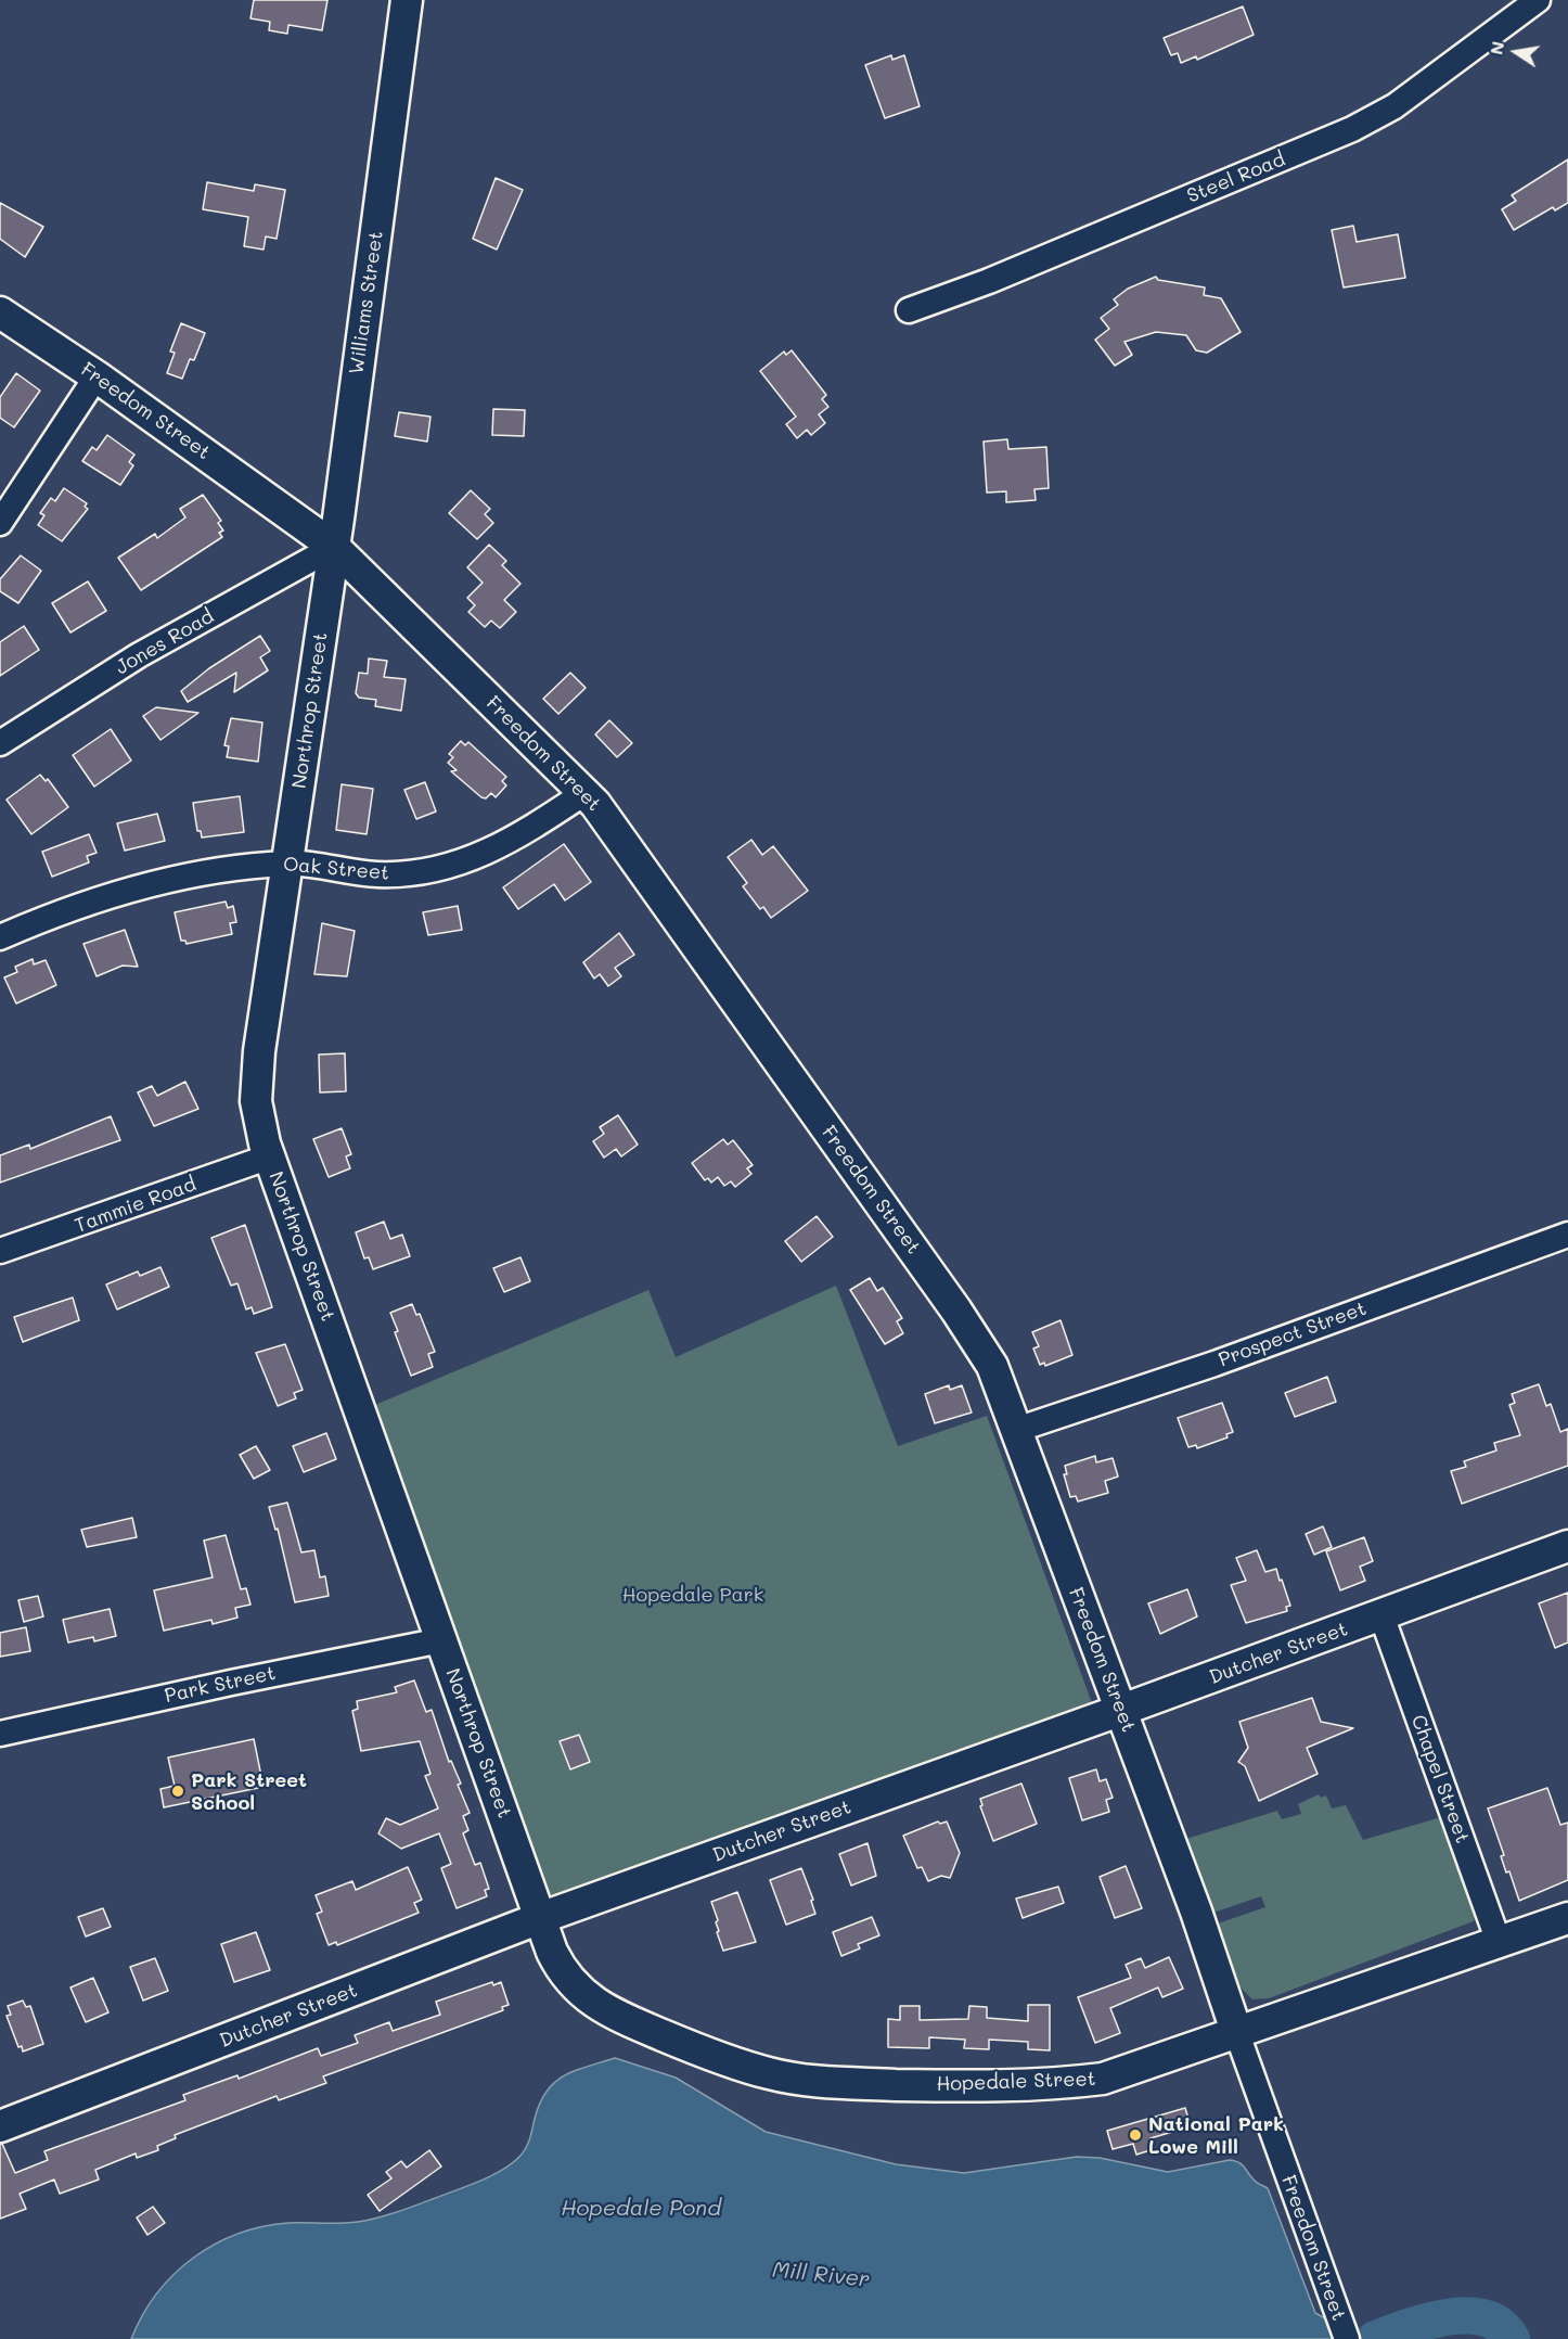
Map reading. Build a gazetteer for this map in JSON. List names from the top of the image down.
{
  "streets": {
    "street": [
      "Steel Road",
      "Williams Street",
      "Freedom Street",
      "Jones Road",
      "Northrop Street",
      "Oak Street",
      "Tammie Road",
      "Prospect Street",
      "Dutcher Street",
      "Park Street",
      "Chapel Street",
      "Hopedale Street"
    ]
  },
  "crossings": [
    ["Williams Street", "Freedom Street"],
    ["Williams Street", "Jones Road"],
    ["Williams Street", "Northrop Street"],
    ["Freedom Street", "Jones Road"],
    ["Freedom Street", "Northrop Street"],
    ["Freedom Street", "Oak Street"],
    ["Freedom Street", "Prospect Street"],
    ["Freedom Street", "Dutcher Street"],
    ["Freedom Street", "Hopedale Street"],
    ["Jones Road", "Northrop Street"],
    ["Northrop Street", "Oak Street"],
    ["Northrop Street", "Tammie Road"],
    ["Northrop Street", "Dutcher Street"],
    ["Northrop Street", "Park Street"],
    ["Northrop Street", "Hopedale Street"],
    ["Dutcher Street", "Chapel Street"],
    ["Dutcher Street", "Hopedale Street"],
    ["Chapel Street", "Hopedale Street"]
  ],
  "water": ["Hopedale Pond", "Mill River"],
  "parks": ["Hopedale Park"],
  "places": ["Park Street School", "National Park Lowe Mill"],
  "north": "left"
}
